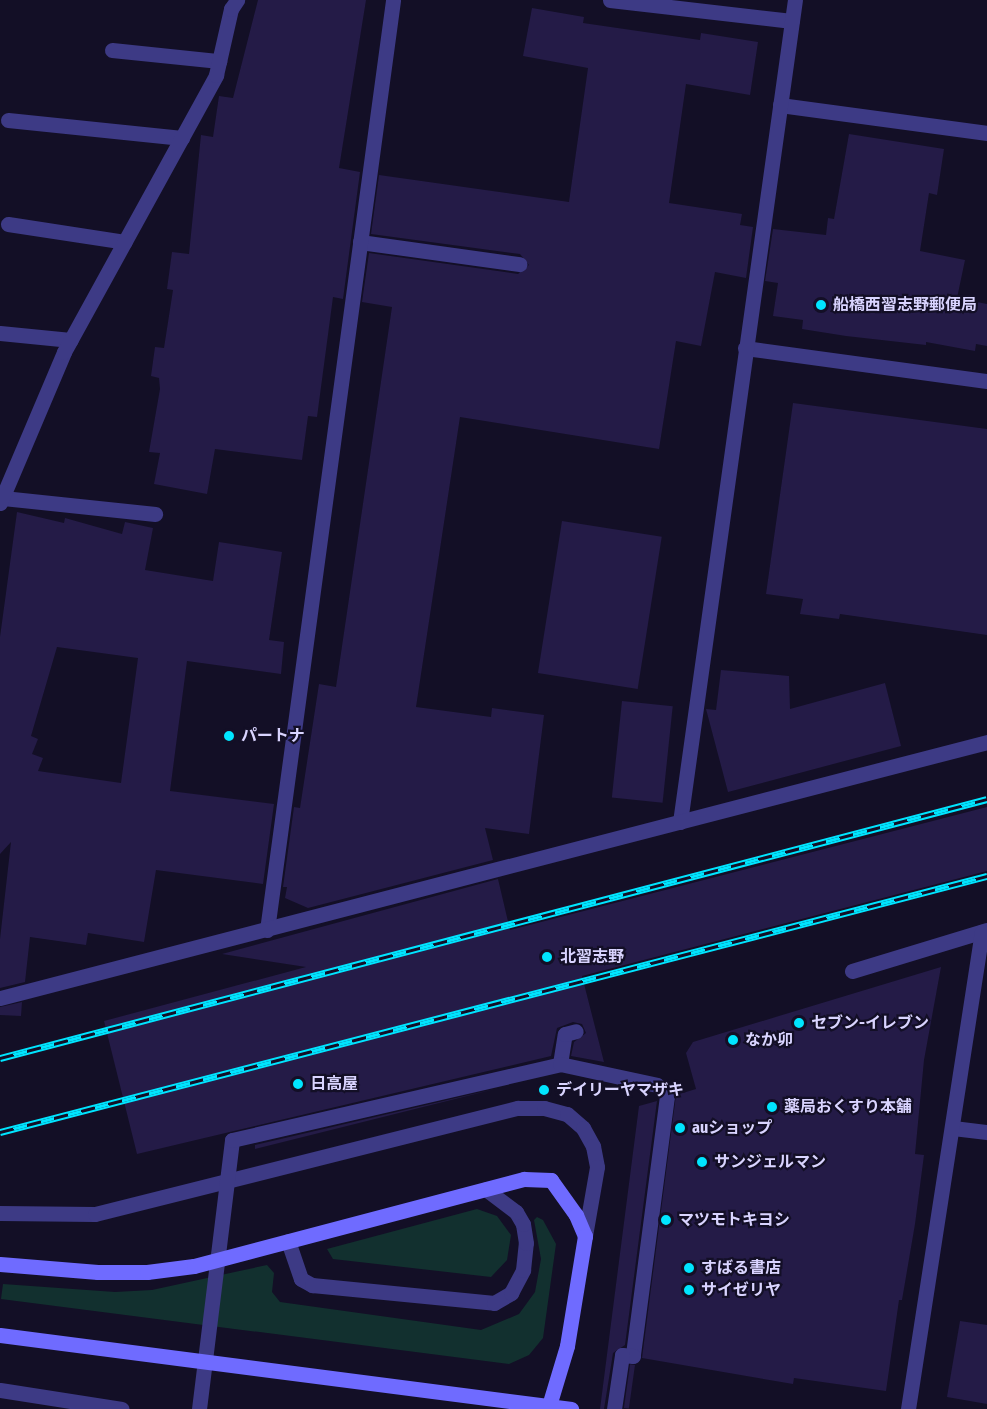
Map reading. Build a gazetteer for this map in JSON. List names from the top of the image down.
{
  "places": [
    "船橋西習志野郵便局",
    "パートナ",
    "北習志野",
    "セブン-イレブン",
    "なか卯",
    "日高屋",
    "デイリーヤマザキ",
    "薬局おくすり本舗",
    "auショップ",
    "サンジェルマン",
    "マツモトキヨシ",
    "すばる書店",
    "サイゼリヤ"
  ]
}
